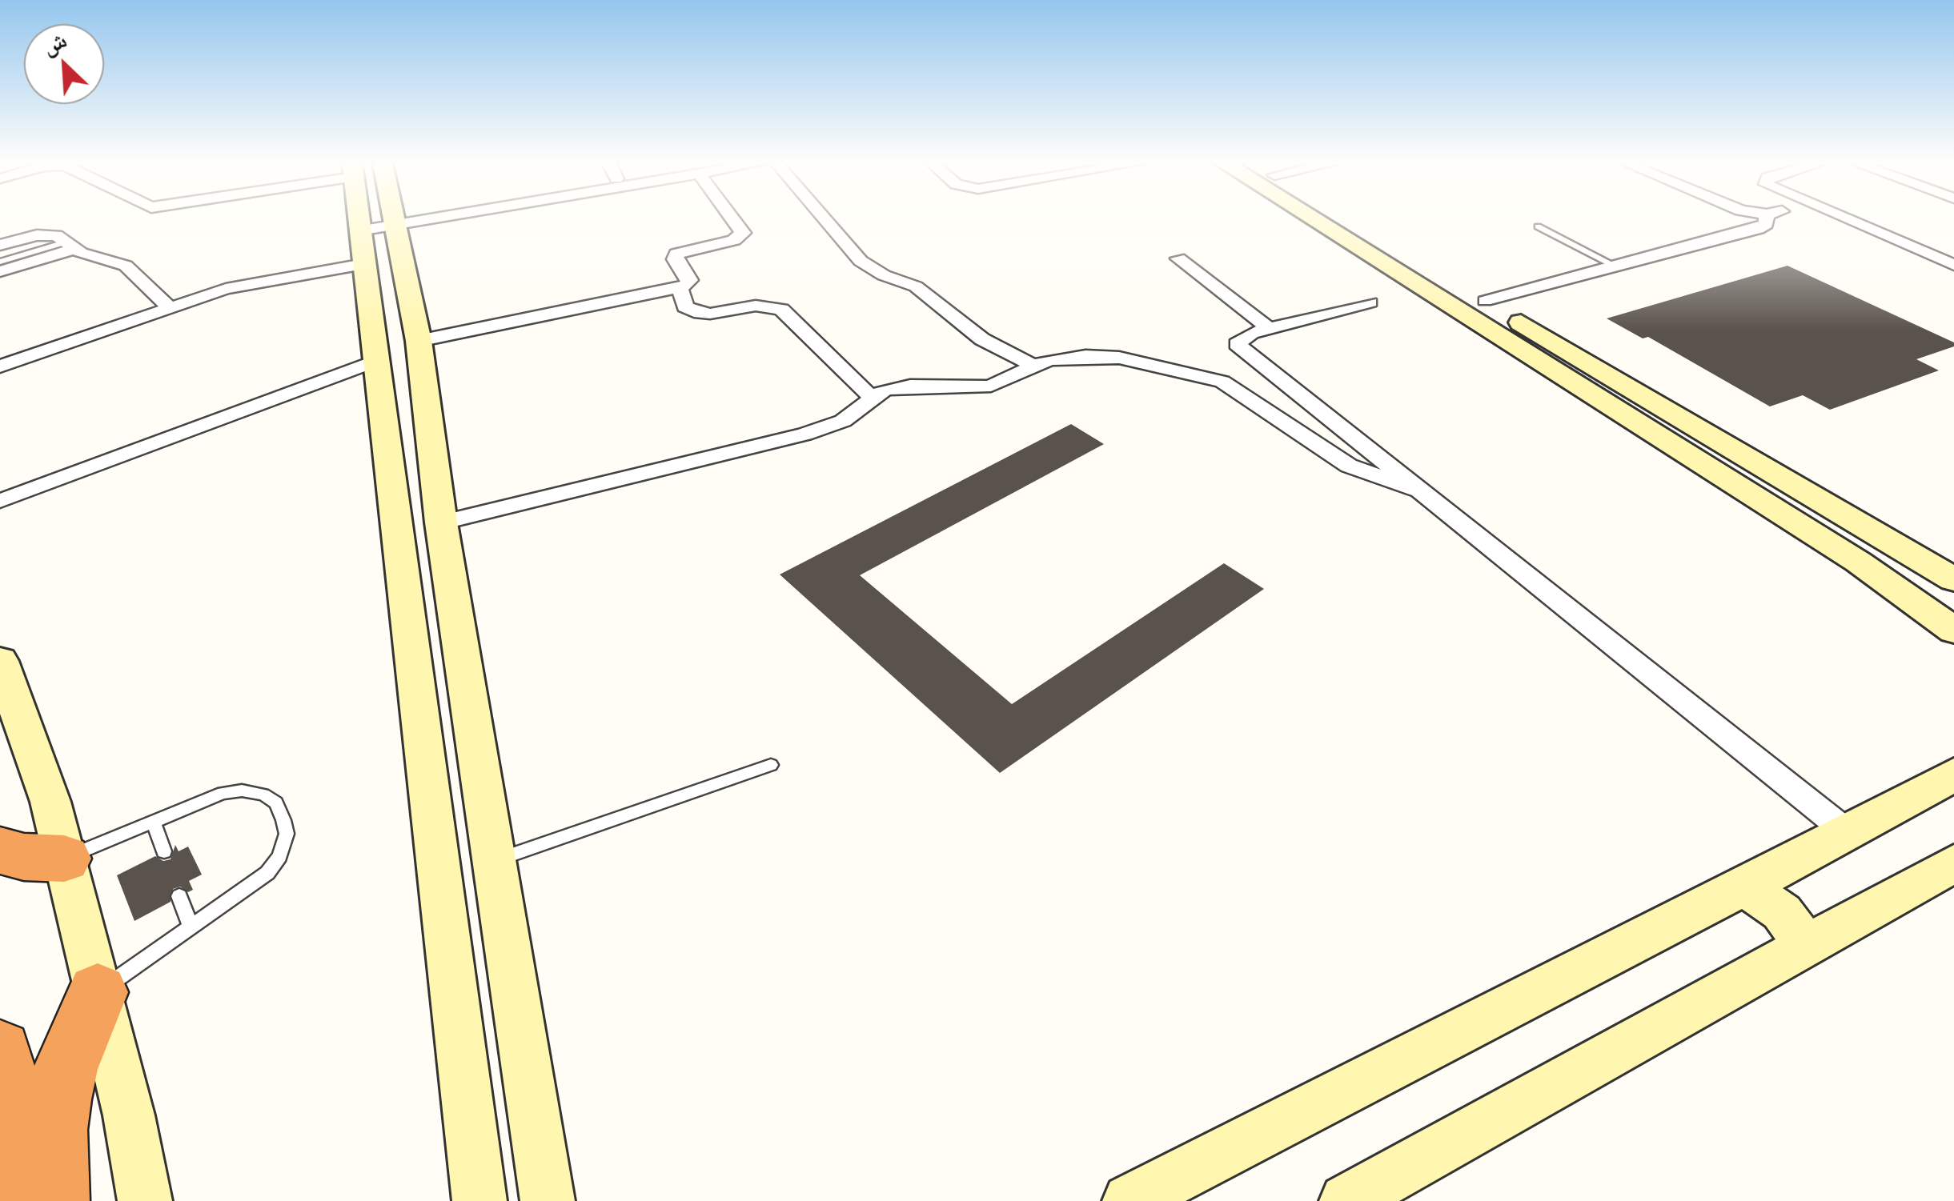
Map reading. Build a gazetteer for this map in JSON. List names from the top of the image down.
{
  "north": "top left"
}
